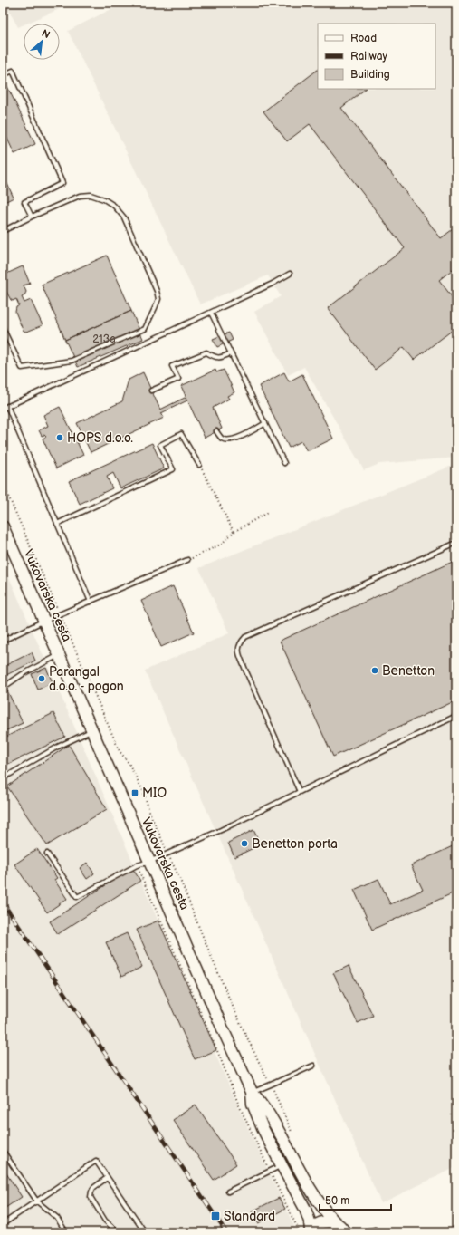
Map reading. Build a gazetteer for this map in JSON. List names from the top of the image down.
{
  "streets": {
    "main road": ["Vukovarska cesta"]
  },
  "places": {
    "other": [
      "HOPS d.o.o.",
      "Benetton",
      "Parangal d.o.o. - pogon",
      "Benetton porta"
    ],
    "transit": ["MIO", "Standard"]
  },
  "house_numbers": ["213a"],
  "legend": ["Road", "Railway", "Building"],
  "scale_bar": "50 m",
  "north": "top right"
}
